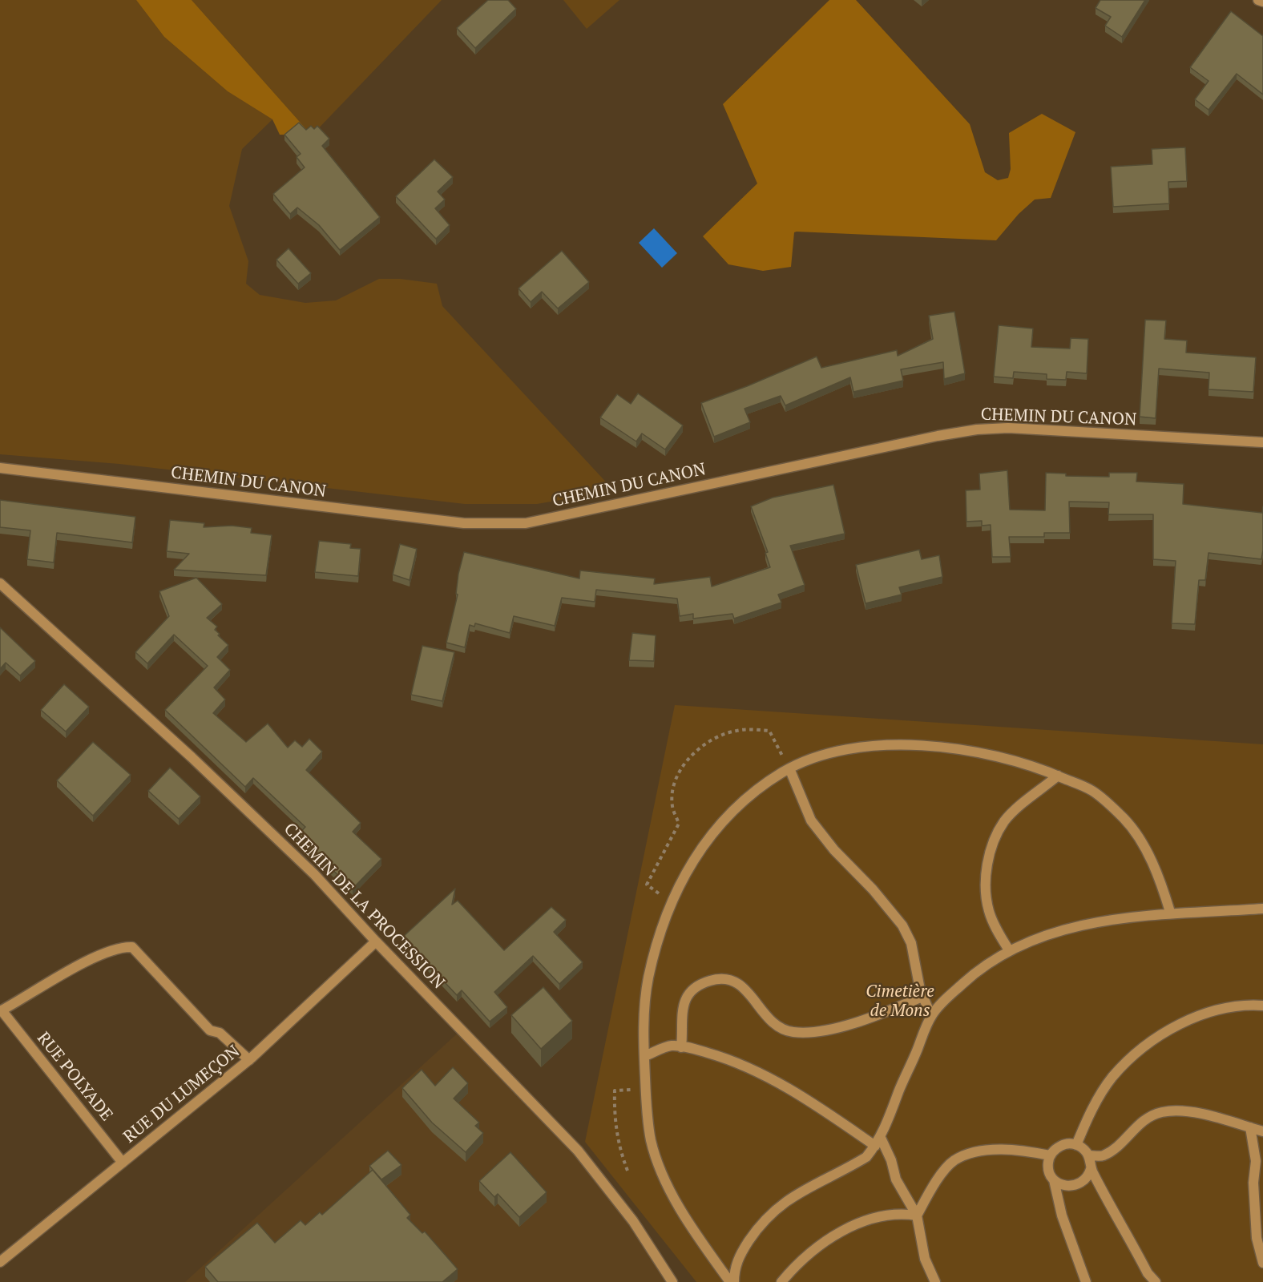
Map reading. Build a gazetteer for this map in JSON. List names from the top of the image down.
{
  "streets": {
    "street": [
      "CHEMIN DU CANON",
      "CHEMIN DE LA PROCESSION",
      "RUE POLYADE",
      "RUE DU LUMEÇON"
    ]
  },
  "crossings": [
    ["CHEMIN DE LA PROCESSION", "RUE DU LUMEÇON"],
    ["RUE POLYADE", "RUE DU LUMEÇON"]
  ],
  "parks": ["Cimetière de Mons"]
}
